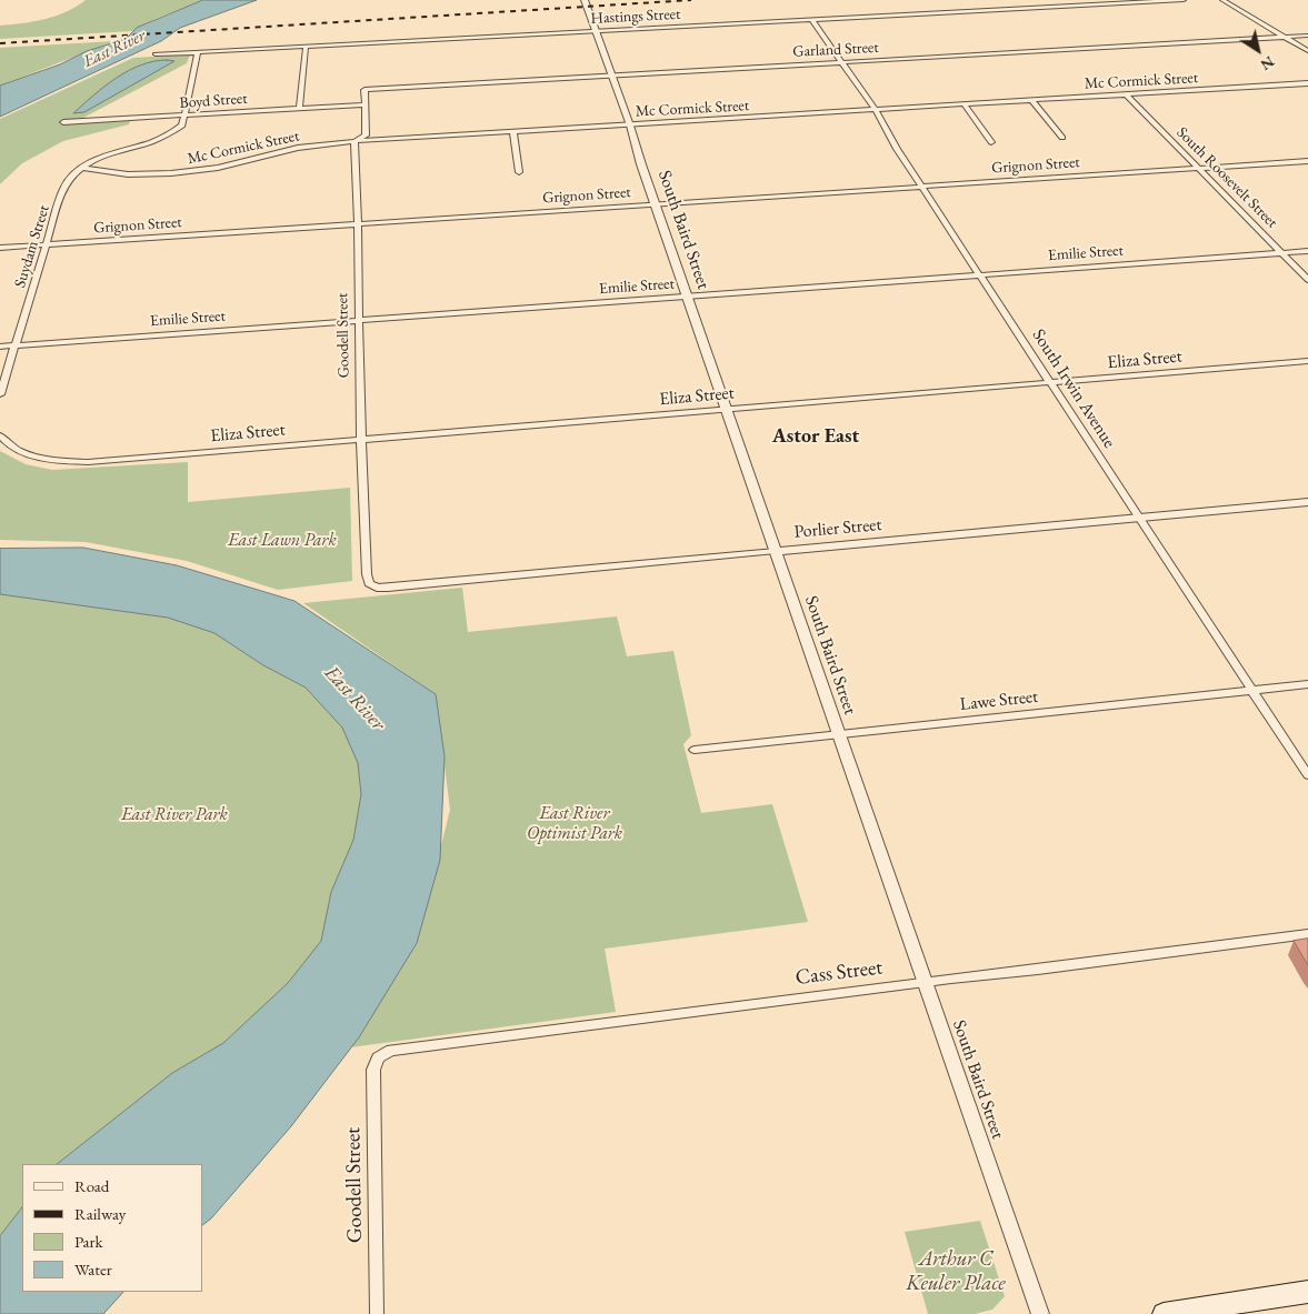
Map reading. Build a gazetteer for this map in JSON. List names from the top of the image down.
{
  "streets": {
    "street": [
      "Hastings Street",
      "Garland Street",
      "Mc Cormick Street",
      "Boyd Street",
      "Grignon Street",
      "South Roosevelt Street",
      "South Baird Street",
      "Suydam Street",
      "Emilie Street",
      "Goodell Street",
      "Eliza Street",
      "South Irwin Avenue",
      "Porlier Street",
      "Lawe Street",
      "Cass Street"
    ]
  },
  "crossings": [
    ["Hastings Street", "South Baird Street"],
    ["Hastings Street", "South Irwin Avenue"],
    ["Garland Street", "Boyd Street"],
    ["Garland Street", "South Baird Street"],
    ["Garland Street", "South Irwin Avenue"],
    ["Mc Cormick Street", "South Roosevelt Street"],
    ["Mc Cormick Street", "South Baird Street"],
    ["Mc Cormick Street", "Suydam Street"],
    ["Mc Cormick Street", "Goodell Street"],
    ["Mc Cormick Street", "South Irwin Avenue"],
    ["Grignon Street", "South Roosevelt Street"],
    ["Grignon Street", "South Baird Street"],
    ["Grignon Street", "Suydam Street"],
    ["Grignon Street", "Goodell Street"],
    ["Grignon Street", "South Irwin Avenue"],
    ["South Roosevelt Street", "Emilie Street"],
    ["South Baird Street", "Emilie Street"],
    ["South Baird Street", "Eliza Street"],
    ["South Baird Street", "Porlier Street"],
    ["South Baird Street", "Lawe Street"],
    ["South Baird Street", "Cass Street"],
    ["Suydam Street", "Emilie Street"],
    ["Emilie Street", "Goodell Street"],
    ["Emilie Street", "South Irwin Avenue"],
    ["Goodell Street", "Eliza Street"],
    ["Goodell Street", "Porlier Street"],
    ["Goodell Street", "Cass Street"],
    ["Eliza Street", "South Irwin Avenue"],
    ["South Irwin Avenue", "Porlier Street"],
    ["South Irwin Avenue", "Lawe Street"]
  ],
  "districts": ["Astor East"],
  "water": ["East River"],
  "parks": [
    "East Lawn Park",
    "East River Optimist Park",
    "East River Park",
    "Arthur C Keuler Place"
  ],
  "legend": [
    "Road",
    "Railway",
    "Park",
    "Water"
  ],
  "north": "bottom right"
}
